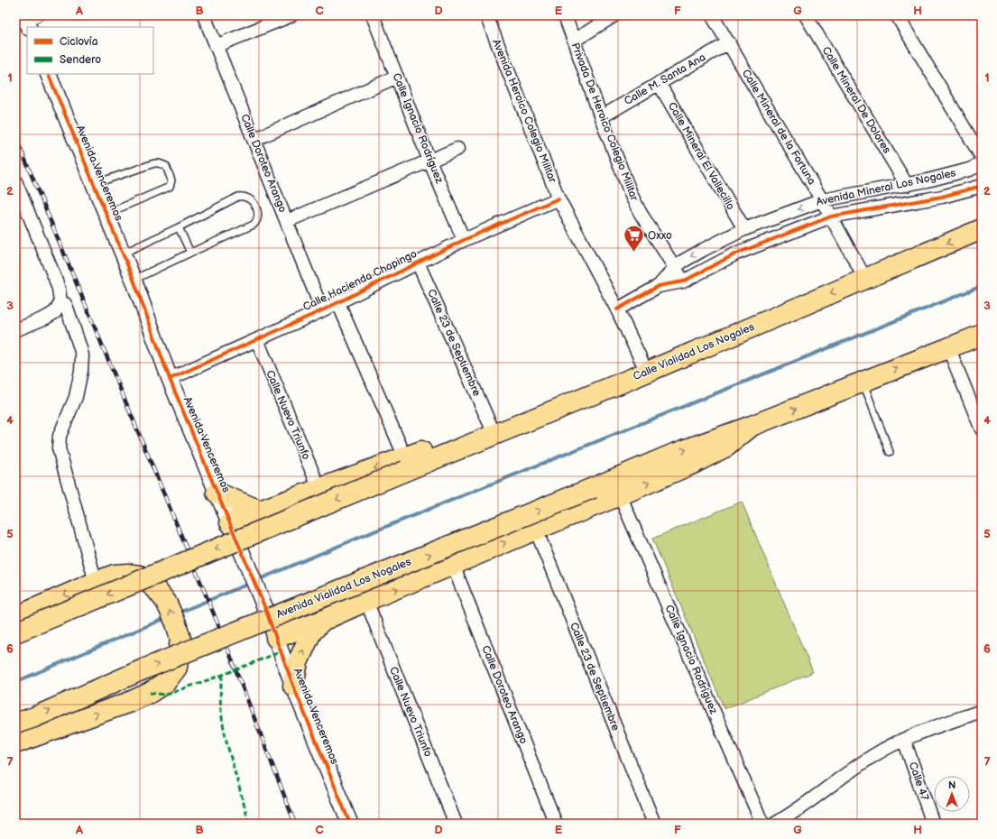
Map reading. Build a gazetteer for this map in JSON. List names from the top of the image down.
{
  "streets": {
    "highway": ["Calle Vialidad Los Nogales", "Avenida Vialidad Los Nogales"],
    "street": [
      "Calle M. Santa Ana",
      "Calle Mineral De Dolores",
      "Avenida Heroico Colegio Militar",
      "Privada De Heroico Colegio Militar",
      "Calle Mineral de la Fortuna",
      "Calle Ignacio Rodríguez",
      "Calle Mineral El Vallecillo",
      "Calle Doroteo Arango",
      "Avenida Venceremos",
      "Avenida Mineral Los Nogales",
      "Calle Hacienda Chapingo",
      "Calle 23 de Septiembre",
      "Calle Nuevo Triunfo",
      "Calle 47"
    ]
  },
  "crossings": [
    ["Calle M. Santa Ana", "Privada De Heroico Colegio Militar"],
    ["Calle M. Santa Ana", "Calle Mineral de la Fortuna"],
    ["Calle M. Santa Ana", "Calle Mineral El Vallecillo"],
    ["Calle Mineral De Dolores", "Avenida Mineral Los Nogales"],
    ["Avenida Heroico Colegio Militar", "Calle Hacienda Chapingo"],
    ["Privada De Heroico Colegio Militar", "Avenida Mineral Los Nogales"],
    ["Calle Mineral de la Fortuna", "Avenida Mineral Los Nogales"],
    ["Calle Mineral de la Fortuna", "Calle Vialidad Los Nogales"],
    ["Calle Ignacio Rodríguez", "Calle Hacienda Chapingo"],
    ["Calle Mineral El Vallecillo", "Avenida Mineral Los Nogales"],
    ["Calle Doroteo Arango", "Calle Hacienda Chapingo"],
    ["Avenida Venceremos", "Calle Hacienda Chapingo"],
    ["Calle Hacienda Chapingo", "Calle 23 de Septiembre"],
    ["Calle Hacienda Chapingo", "Calle Nuevo Triunfo"]
  ],
  "places": {
    "supermarket": ["Oxxo"]
  },
  "legend": ["Ciclovía", "Sendero"],
  "north": "top",
  "grid": {
    "columns": [
      "A",
      "B",
      "C",
      "D",
      "E",
      "F",
      "G",
      "H"
    ],
    "rows": [
      "1",
      "2",
      "3",
      "4",
      "5",
      "6",
      "7"
    ]
  }
}
